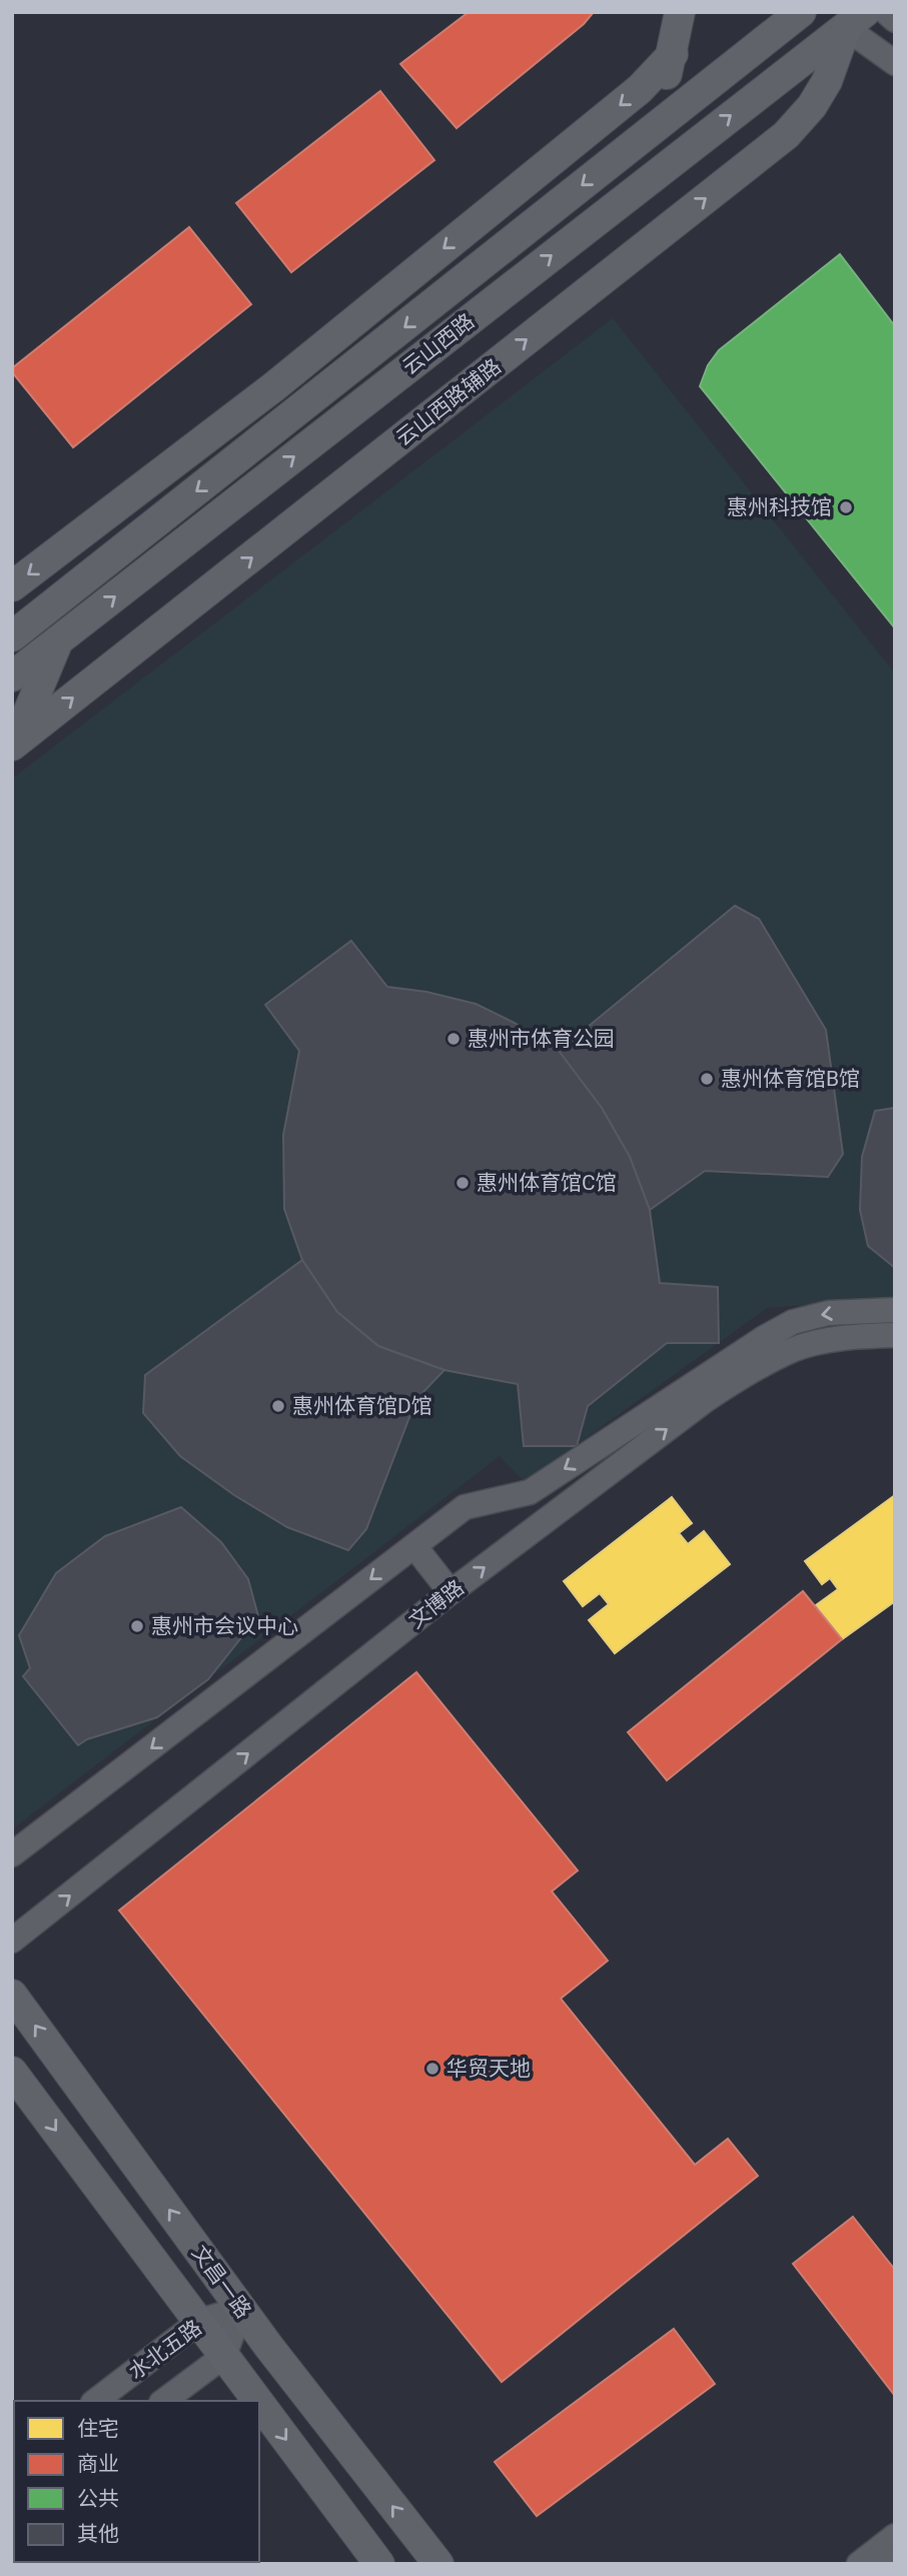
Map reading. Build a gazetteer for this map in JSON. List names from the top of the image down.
{
  "streets": {
    "main road": ["云山西路", "云山西路辅路", "文昌一路"],
    "street": ["文博路", "水北五路"]
  },
  "crossings": [
    ["云山西路", "云山西路辅路"],
    ["文昌一路", "水北五路"]
  ],
  "places": [
    "惠州科技馆",
    "惠州市体育公园",
    "惠州体育馆B馆",
    "惠州体育馆C馆",
    "惠州体育馆D馆",
    "惠州市会议中心",
    "华贸天地"
  ],
  "legend": [
    "住宅",
    "商业",
    "公共",
    "其他"
  ]
}
